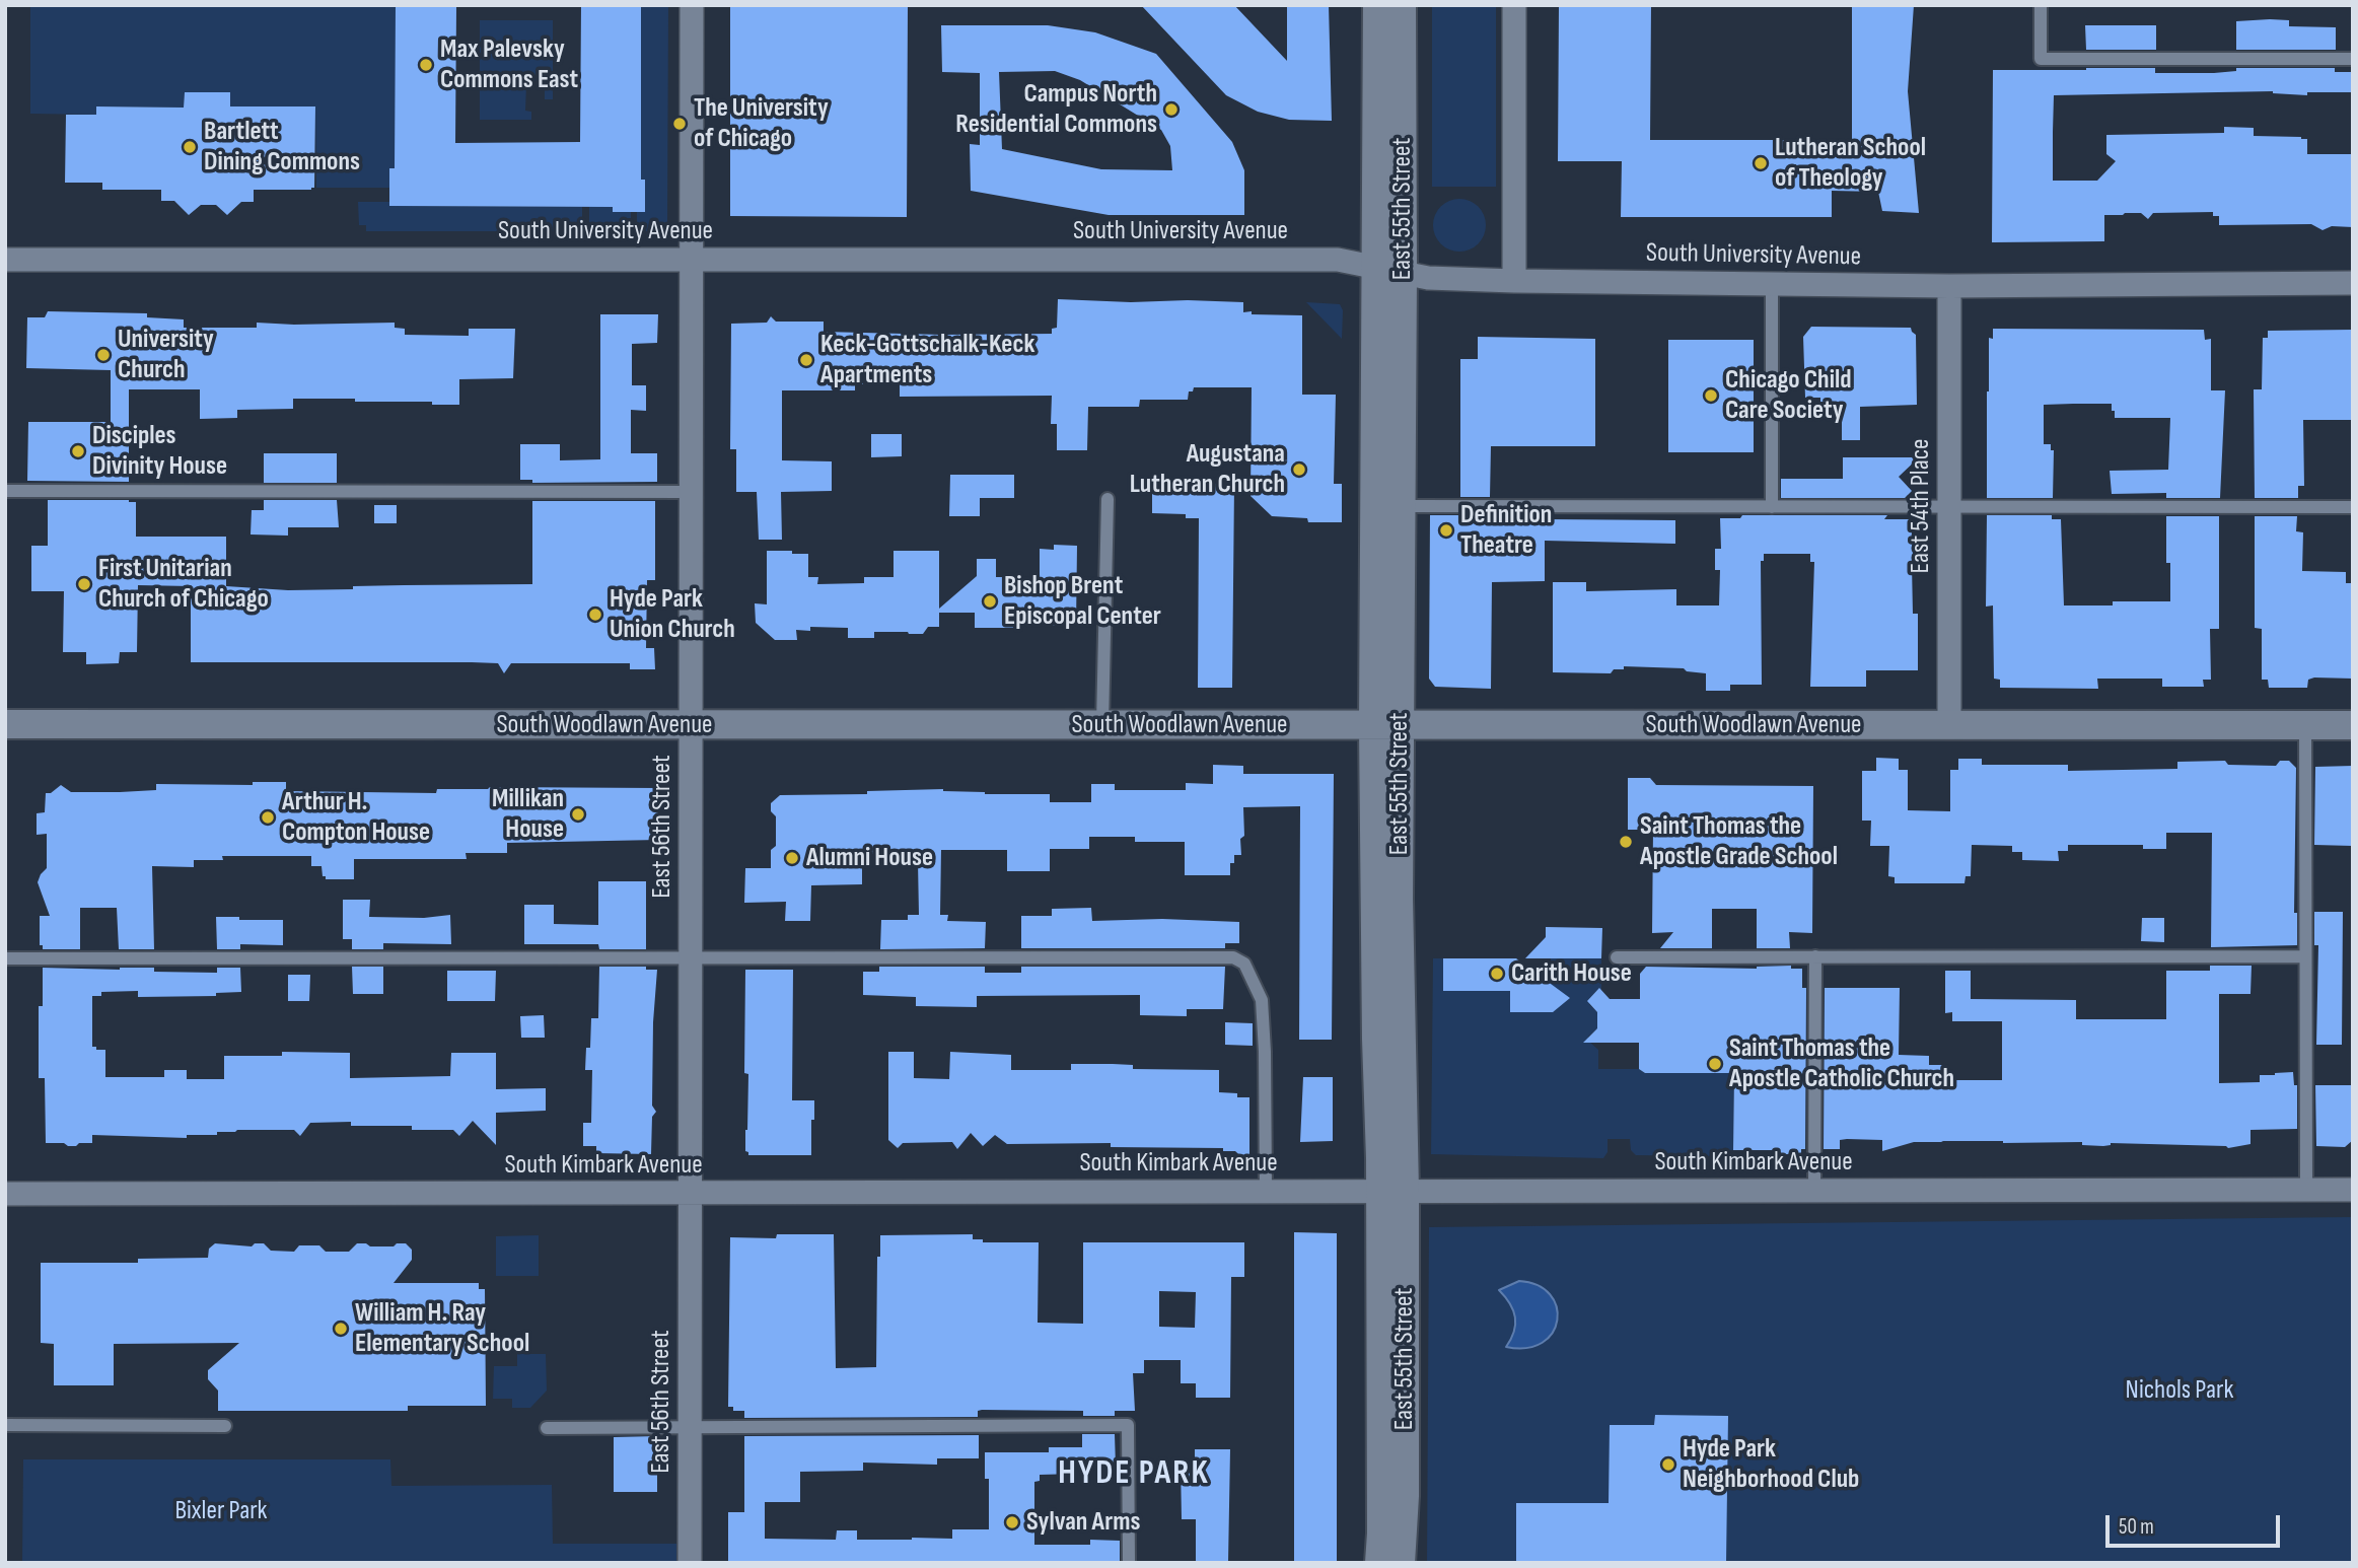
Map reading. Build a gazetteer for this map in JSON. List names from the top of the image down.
{
  "streets": {
    "street": [
      "East 55th Street",
      "South University Avenue",
      "East 54th Place",
      "South Woodlawn Avenue",
      "East 56th Street",
      "South Kimbark Avenue"
    ]
  },
  "crossings": [
    ["East 55th Street", "South University Avenue"],
    ["East 55th Street", "South Woodlawn Avenue"],
    ["East 55th Street", "South Kimbark Avenue"],
    ["South University Avenue", "East 54th Place"],
    ["South University Avenue", "East 56th Street"],
    ["East 54th Place", "South Woodlawn Avenue"],
    ["South Woodlawn Avenue", "East 56th Street"],
    ["East 56th Street", "South Kimbark Avenue"]
  ],
  "districts": ["HYDE PARK"],
  "parks": ["Nichols Park", "Bixler Park"],
  "places": [
    "Max Palevsky Commons East",
    "Campus North Residential Commons",
    "The University of Chicago",
    "Bartlett Dining Commons",
    "Lutheran School of Theology",
    "University Church",
    "Keck-Gottschalk-Keck Apartments",
    "Chicago Child Care Society",
    "Disciples Divinity House",
    "Augustana Lutheran Church",
    "Definition Theatre",
    "First Unitarian Church of Chicago",
    "Bishop Brent Episcopal Center",
    "Hyde Park Union Church",
    "Millikan House",
    "Arthur H. Compton House",
    "Saint Thomas the Apostle Grade School",
    "Alumni House",
    "Carith House",
    "Saint Thomas the Apostle Catholic Church",
    "William H. Ray Elementary School",
    "Hyde Park Neighborhood Club",
    "Sylvan Arms"
  ],
  "scale_bar": "50 m"
}
